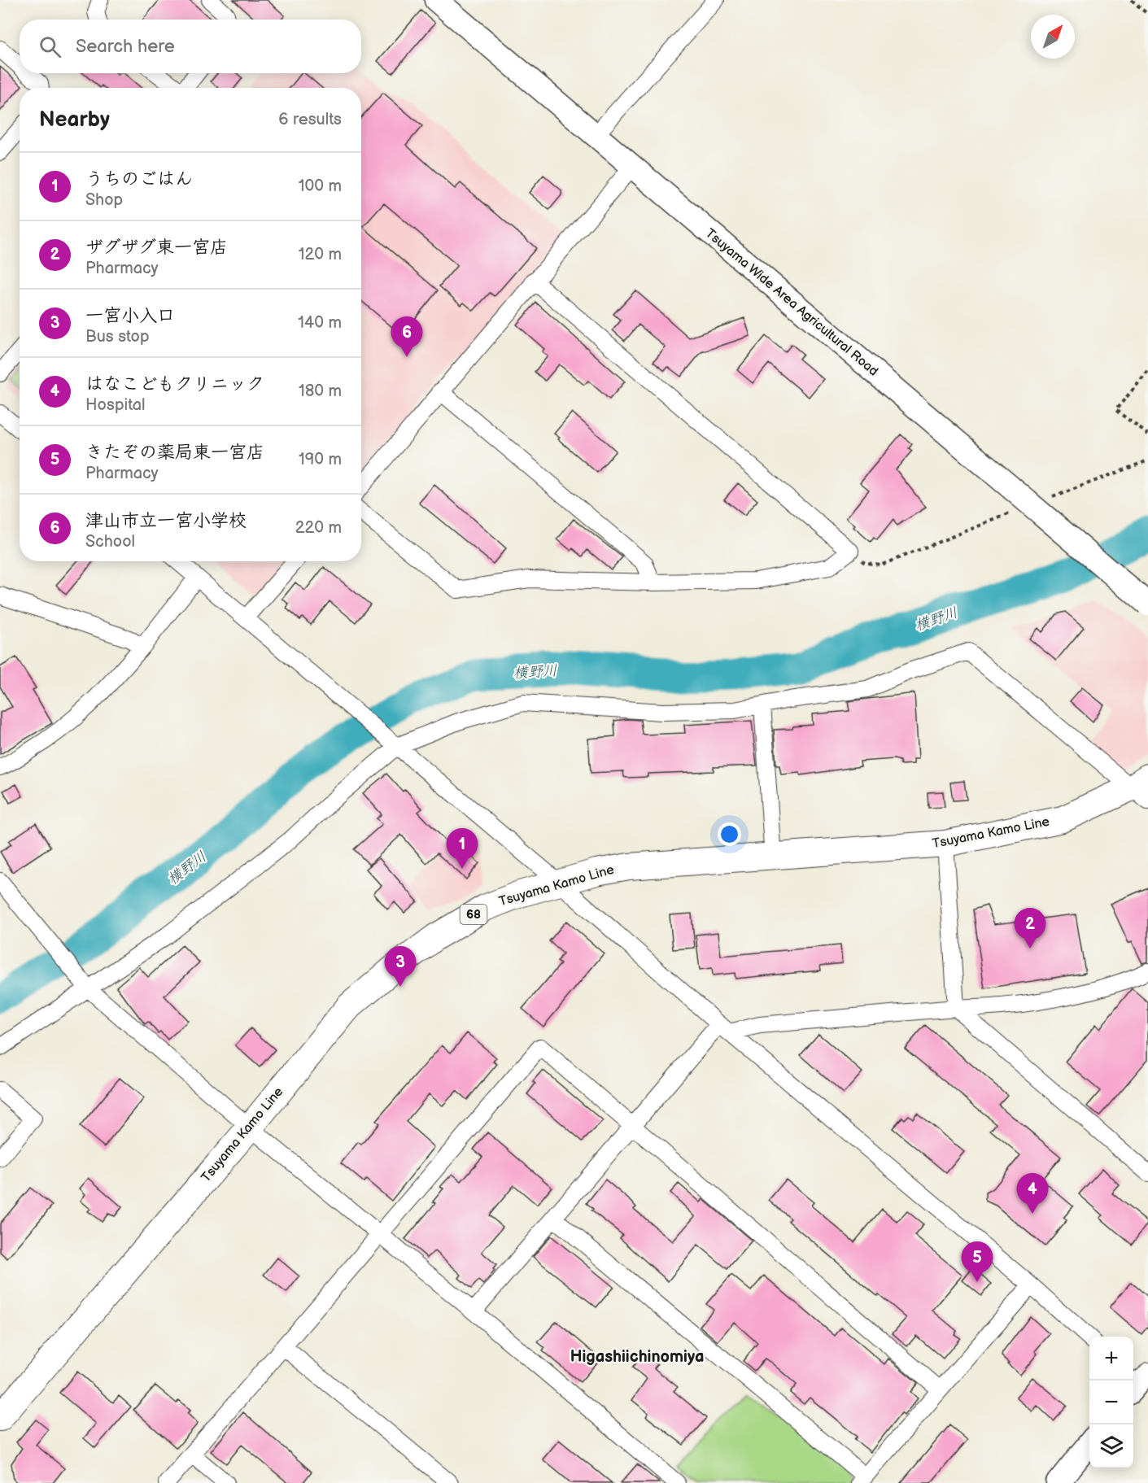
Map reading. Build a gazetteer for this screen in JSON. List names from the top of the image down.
{
  "streets": {
    "main road": ["Tsuyama Kamo Line", "68"],
    "street": ["Tsuyama Wide Area Agricultural Road"]
  },
  "districts": ["Higashiichinomiya"],
  "water": ["横野川"],
  "north": "top right",
  "page": {
    "search": "Search here",
    "heading": ["Nearby", "6 results"],
    "list": [
      {
        "mark": "1",
        "name": "うちのごはん",
        "note": "Shop",
        "value": "100 m"
      },
      {
        "mark": "2",
        "name": "ザグザグ東一宮店",
        "note": "Pharmacy",
        "value": "120 m"
      },
      {
        "mark": "3",
        "name": "一宮小入口",
        "note": "Bus stop",
        "value": "140 m"
      },
      {
        "mark": "4",
        "name": "はなこどもクリニック",
        "note": "Hospital",
        "value": "180 m"
      },
      {
        "mark": "5",
        "name": "きたぞの薬局東一宮店",
        "note": "Pharmacy",
        "value": "190 m"
      },
      {
        "mark": "6",
        "name": "津山市立一宮小学校",
        "note": "School",
        "value": "220 m"
      }
    ],
    "pins": [
      "6",
      "1",
      "2",
      "3",
      "4",
      "5"
    ],
    "map_buttons": ["+", "−"]
  }
}
